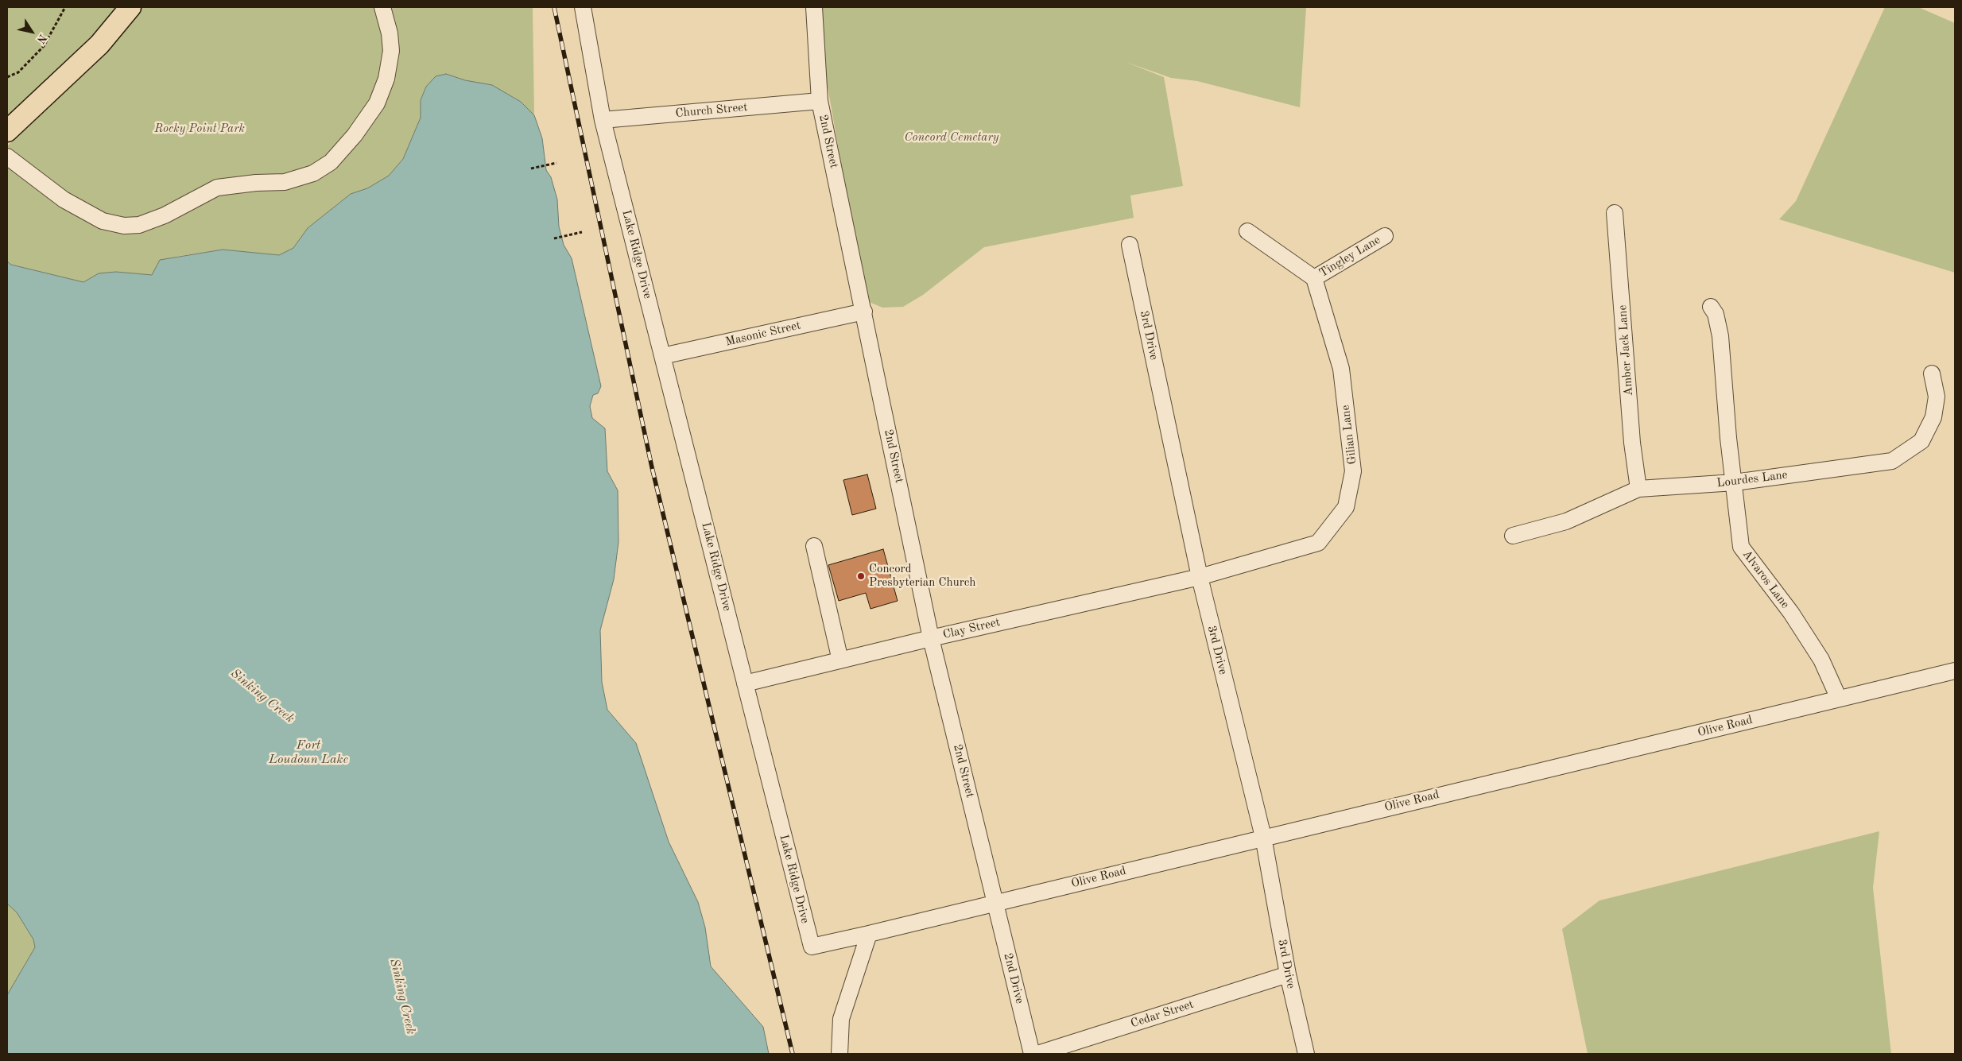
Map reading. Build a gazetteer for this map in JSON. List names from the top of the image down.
{
  "streets": {
    "street": [
      "Church Street",
      "2nd Street",
      "Lake Ridge Drive",
      "Tingley Lane",
      "Masonic Street",
      "3rd Drive",
      "Amber Jack Lane",
      "Gilian Lane",
      "Lourdes Lane",
      "Alvaros Lane",
      "Clay Street",
      "Olive Road",
      "2nd Drive",
      "Cedar Street"
    ]
  },
  "crossings": [
    ["Church Street", "2nd Street"],
    ["Church Street", "Lake Ridge Drive"],
    ["2nd Street", "Masonic Street"],
    ["2nd Street", "Clay Street"],
    ["2nd Street", "Olive Road"],
    ["2nd Street", "2nd Drive"],
    ["Lake Ridge Drive", "Masonic Street"],
    ["Lake Ridge Drive", "Clay Street"],
    ["Lake Ridge Drive", "Olive Road"],
    ["Tingley Lane", "Gilian Lane"],
    ["3rd Drive", "Gilian Lane"],
    ["3rd Drive", "Clay Street"],
    ["3rd Drive", "Olive Road"],
    ["3rd Drive", "Cedar Street"],
    ["Amber Jack Lane", "Lourdes Lane"],
    ["Gilian Lane", "Clay Street"],
    ["Lourdes Lane", "Alvaros Lane"],
    ["Alvaros Lane", "Olive Road"],
    ["Olive Road", "2nd Drive"]
  ],
  "water": ["Sinking Creek", "Fort Loudoun Lake"],
  "parks": ["Rocky Point Park", "Concord Cemetary"],
  "places": ["Concord Presbyterian Church"],
  "north": "bottom right"
}
